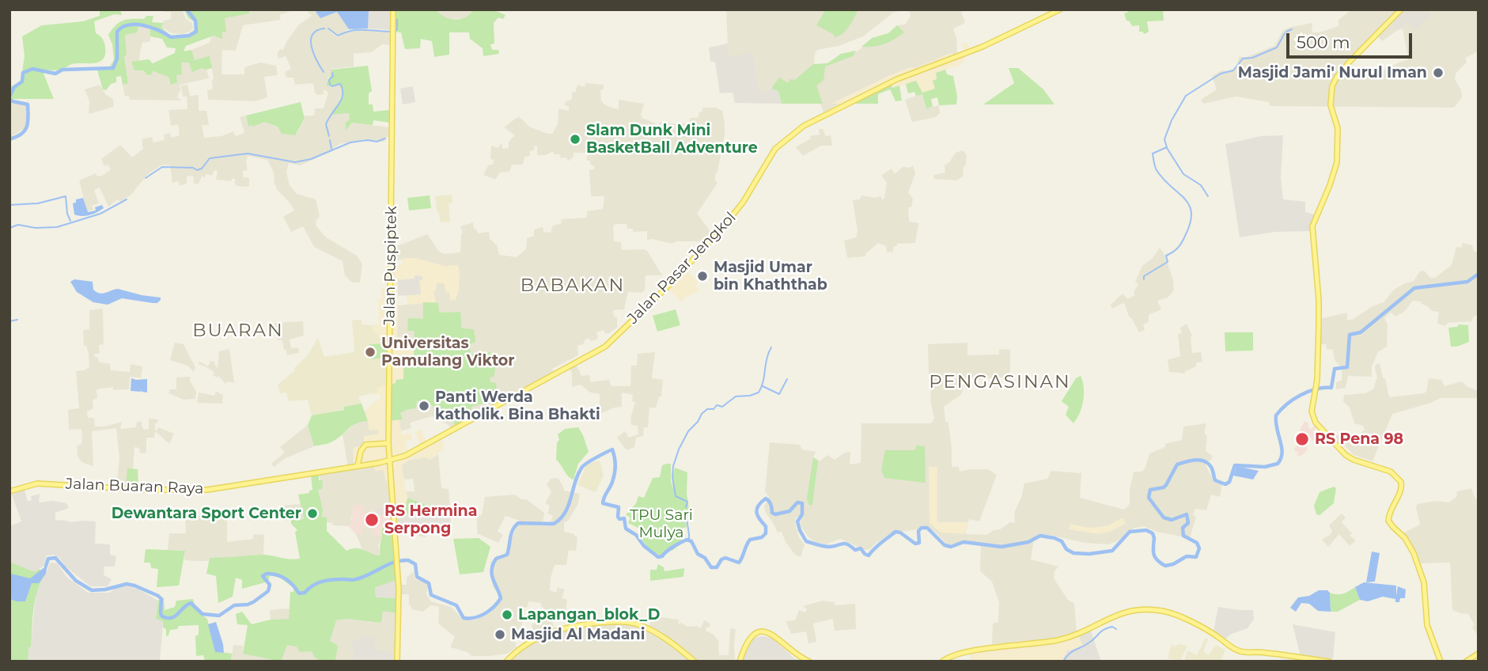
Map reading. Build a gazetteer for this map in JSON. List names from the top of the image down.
{
  "streets": {
    "main road": ["Jalan Puspiptek", "Jalan Pasar Jengkol", "Jalan Buaran Raya"]
  },
  "crossings": [
    ["Jalan Puspiptek", "Jalan Pasar Jengkol"],
    ["Jalan Puspiptek", "Jalan Buaran Raya"],
    ["Jalan Pasar Jengkol", "Jalan Buaran Raya"]
  ],
  "districts": ["BABAKAN", "BUARAN", "PENGASINAN"],
  "parks": ["TPU Sari Mulya"],
  "places": [
    "Masjid Jami' Nurul Iman",
    "Slam Dunk Mini BasketBall Adventure",
    "Masjid Umar bin Khaththab",
    "Universitas Pamulang Viktor",
    "Panti Werda katholik. Bina Bhakti",
    "RS Pena 98",
    "Dewantara Sport Center",
    "RS Hermina Serpong",
    "Lapangan_blok_D",
    "Masjid Al Madani"
  ],
  "scale_bar": "500 m"
}
